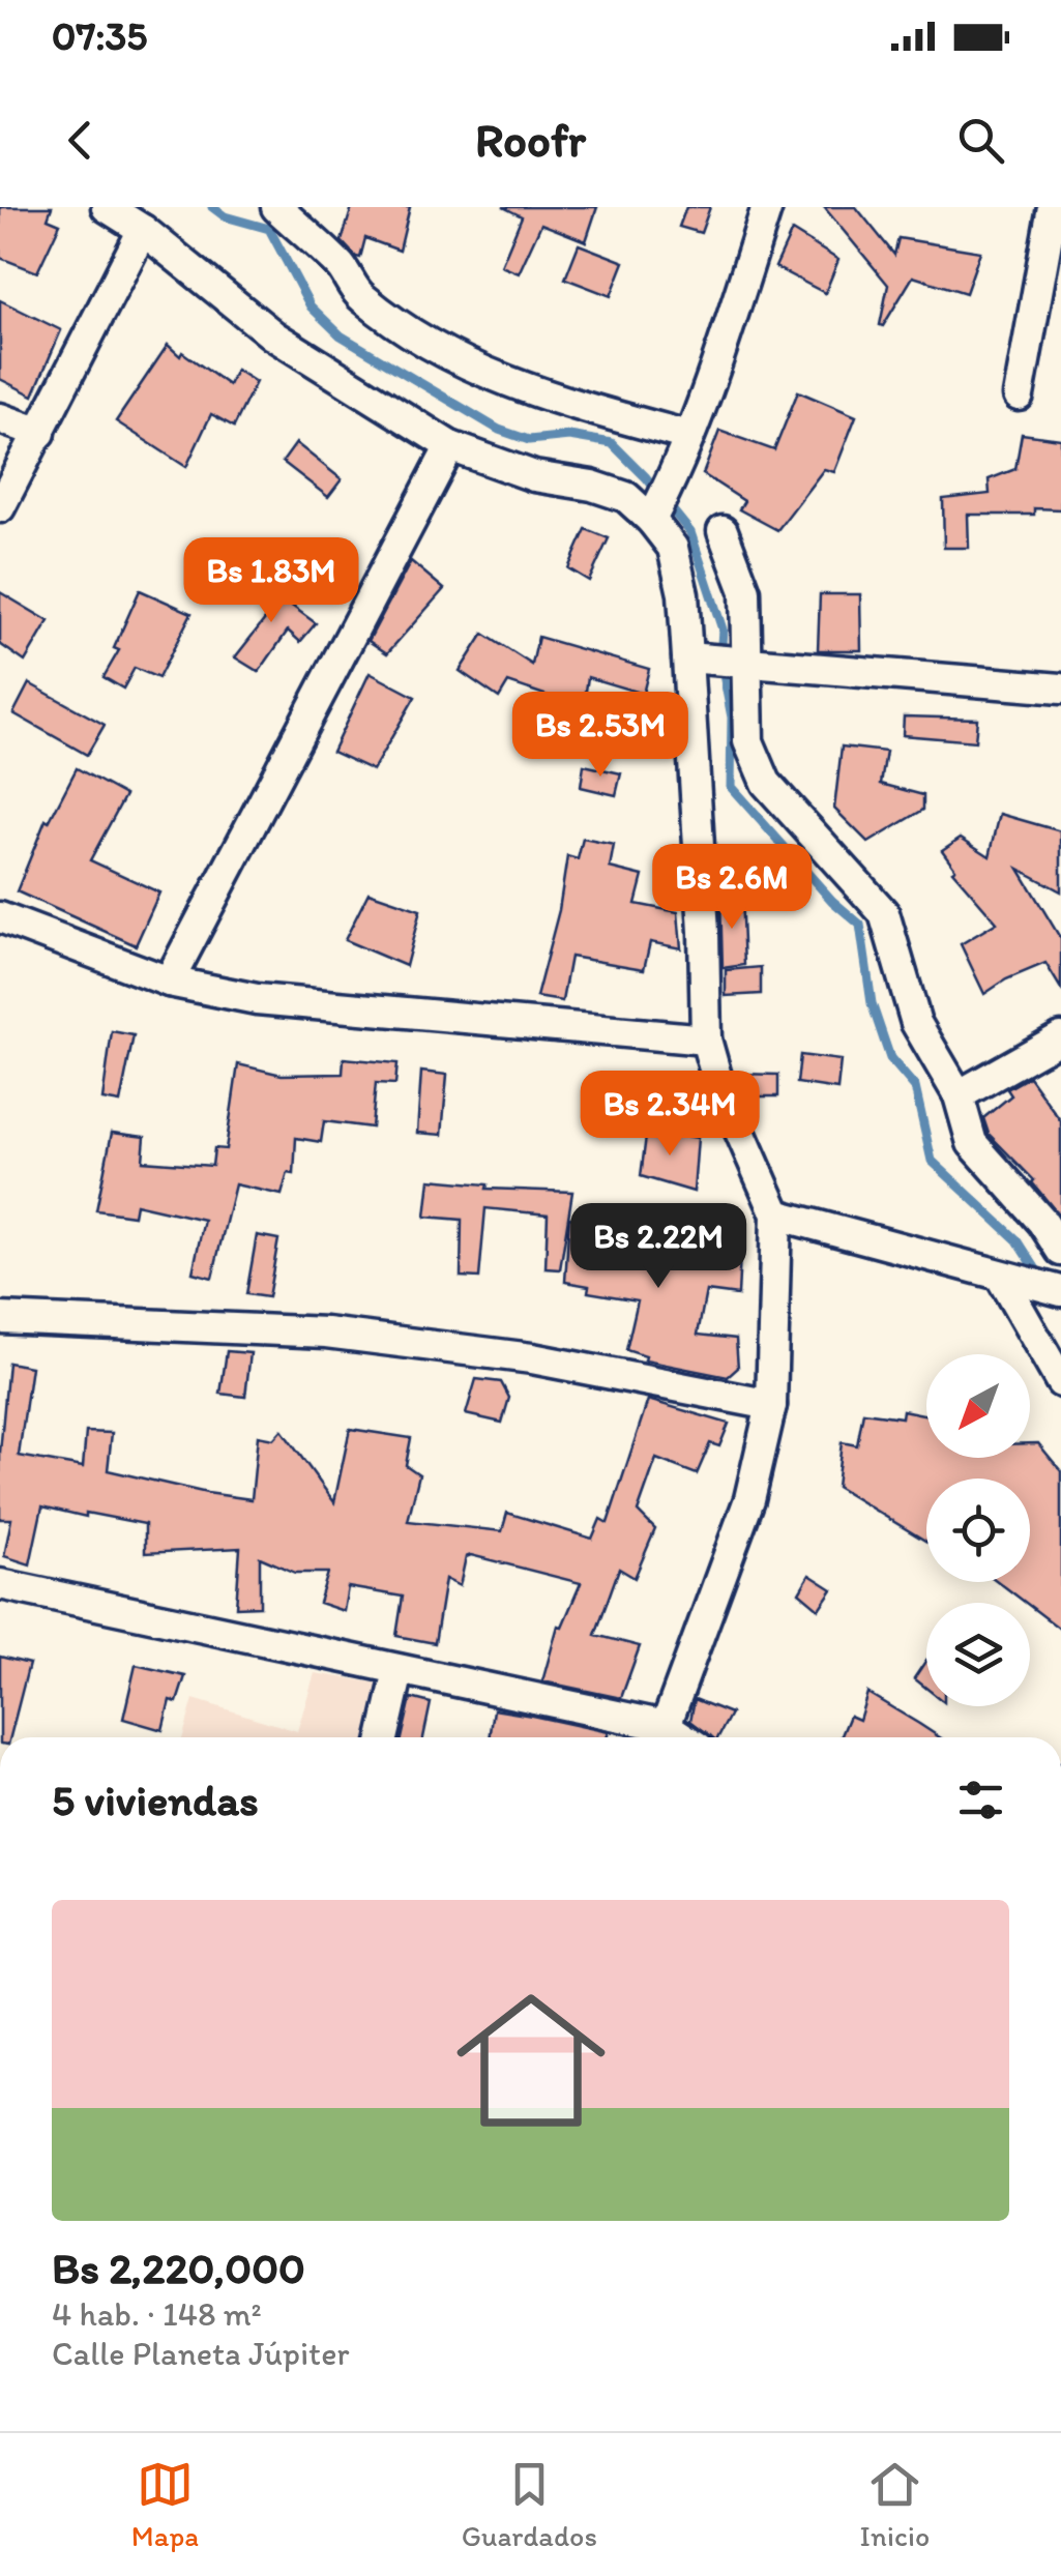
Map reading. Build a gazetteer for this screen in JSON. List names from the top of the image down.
{
  "north": "bottom left",
  "page": {
    "status": "07:35",
    "header": "Roofr",
    "price": [
      "Bs 1.83M",
      "Bs 2.53M",
      "Bs 2.6M",
      "Bs 2.34M",
      "Bs 2.22M"
    ],
    "heading": "5 viviendas",
    "list": [
      {
        "name": "Bs 2,220,000",
        "note": "4 hab. · 148 m² · Calle Planeta Júpiter"
      }
    ],
    "tabs": ["Mapa", "Guardados", "Inicio"]
  }
}
